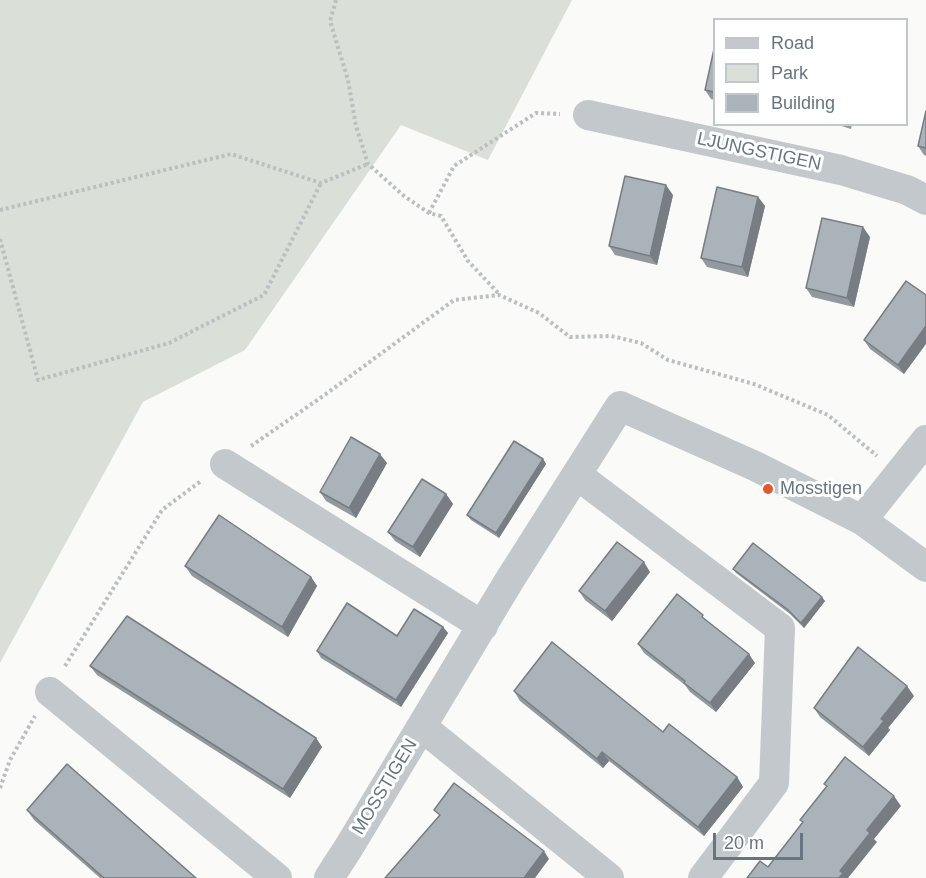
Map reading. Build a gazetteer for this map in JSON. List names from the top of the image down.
{
  "streets": {
    "street": ["LJUNGSTIGEN", "MOSSTIGEN"]
  },
  "places": ["Mosstigen"],
  "legend": ["Road", "Park", "Building"],
  "scale_bar": "20 m"
}
